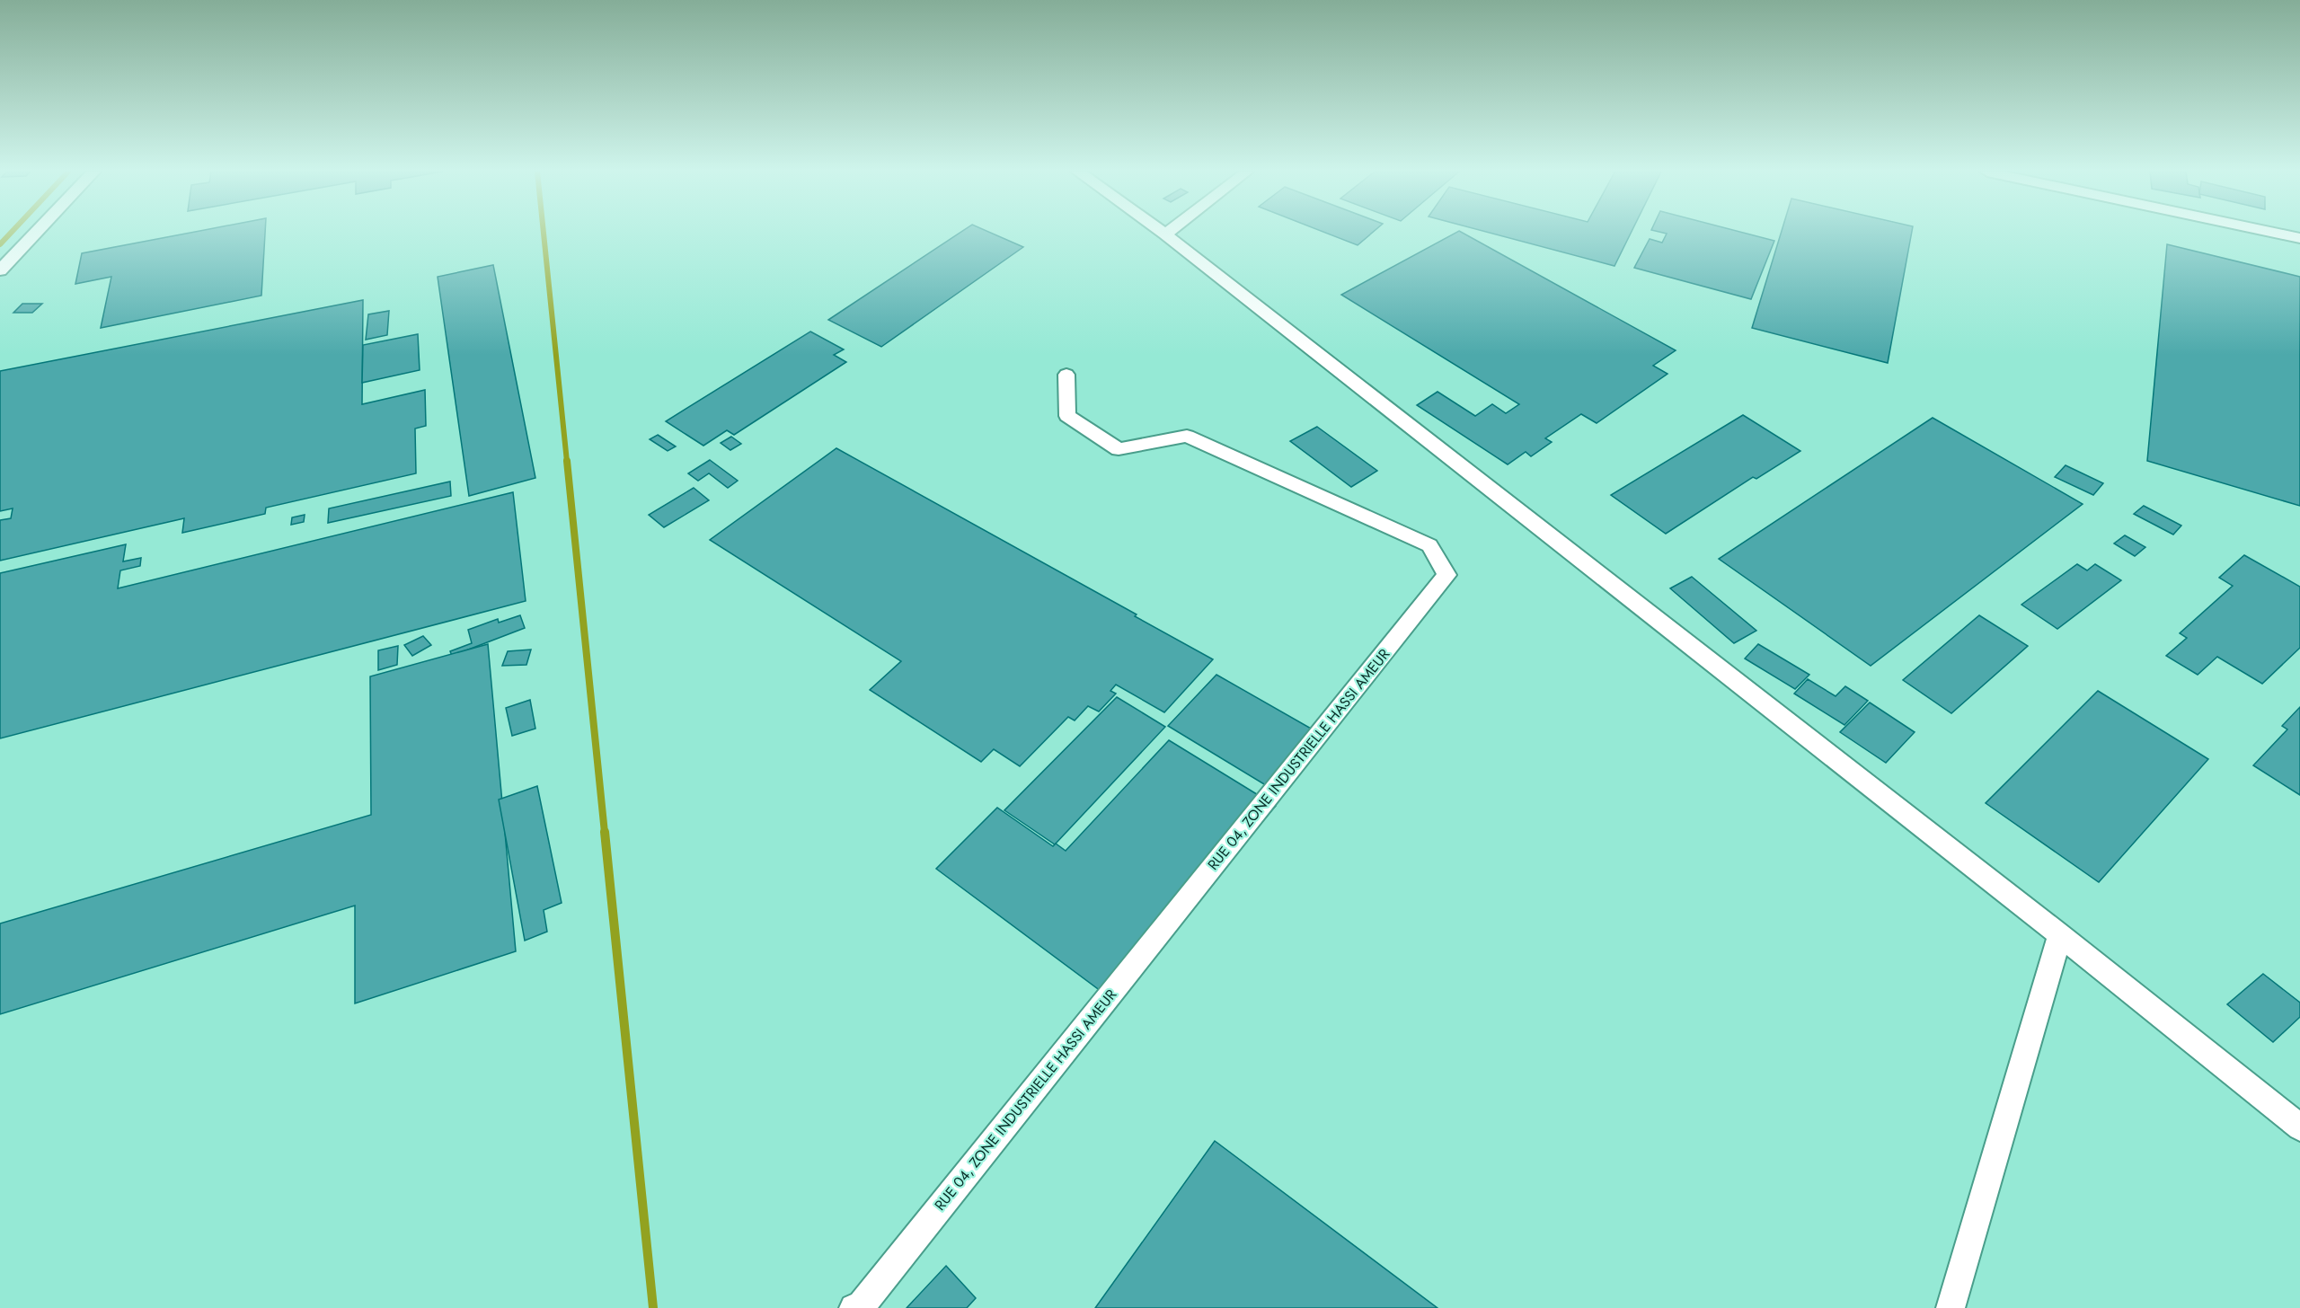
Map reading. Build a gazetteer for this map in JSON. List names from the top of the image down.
{
  "streets": {
    "street": ["RUE 04, ZONE INDUSTRIELLE HASSI AMEUR"]
  }
}
